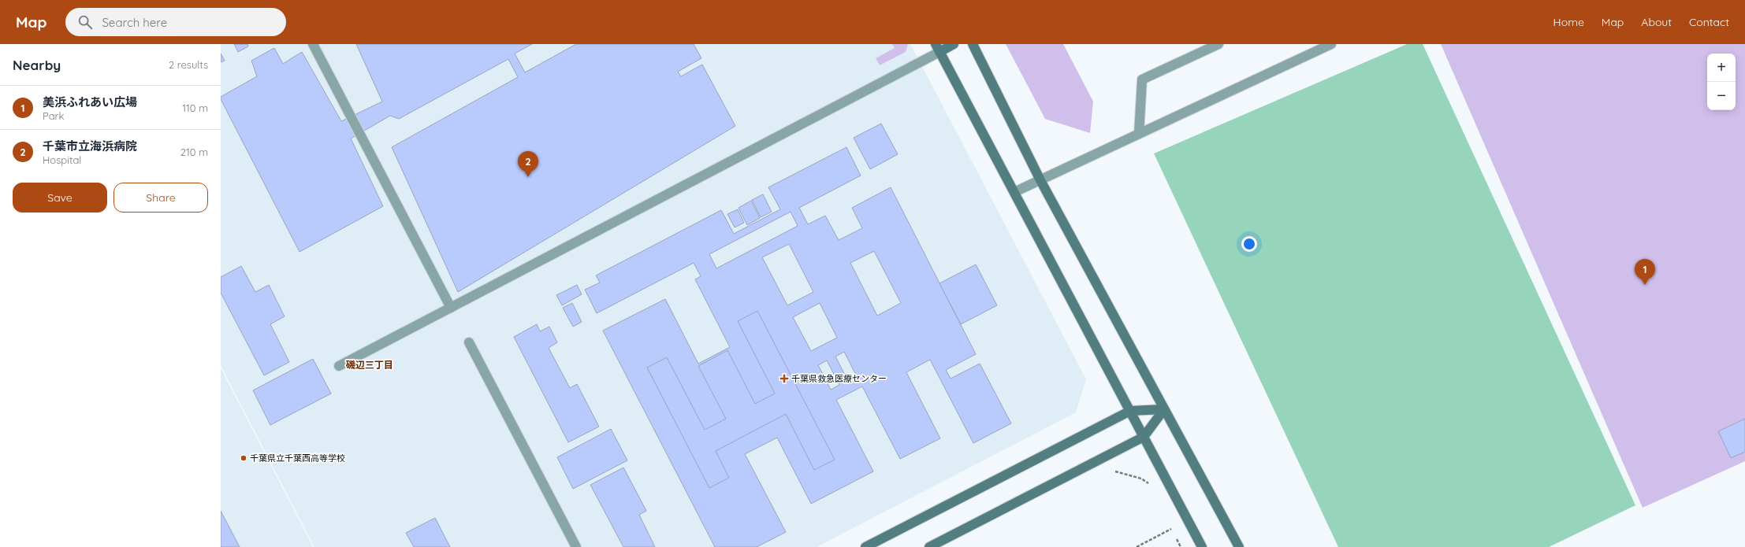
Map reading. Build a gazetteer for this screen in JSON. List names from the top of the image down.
{
  "districts": ["磯辺三丁目"],
  "places": {
    "health": ["千葉県救急医療センター"],
    "other": ["千葉県立千葉西高等学校"]
  },
  "page": {
    "header": "Map",
    "search": "Search here",
    "nav": [
      "Home",
      "Map",
      "About",
      "Contact"
    ],
    "heading": ["Nearby", "2 results"],
    "map_buttons": ["+", "−"],
    "list": [
      {
        "mark": "1",
        "name": "美浜ふれあい広場",
        "note": "Park",
        "value": "110 m"
      },
      {
        "mark": "2",
        "name": "千葉市立海浜病院",
        "note": "Hospital",
        "value": "210 m"
      }
    ],
    "pins": ["2", "1"],
    "buttons": ["Save", "Share"]
  }
}
